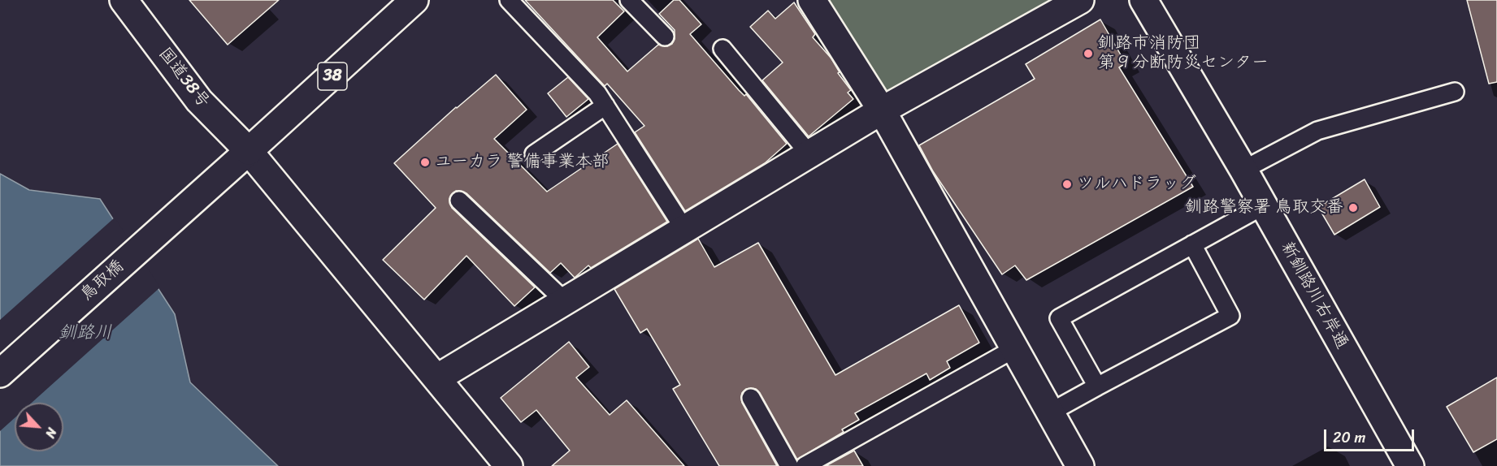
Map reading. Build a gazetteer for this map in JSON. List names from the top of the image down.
{
  "streets": {
    "main road": [
      "38",
      "国道38号",
      "鳥取橋",
      "新釧路川右岸通"
    ]
  },
  "crossings": [
    ["38", "国道38号"],
    ["38", "鳥取橋"],
    ["国道38号", "鳥取橋"]
  ],
  "water": ["釧路川"],
  "places": [
    "釧路市消防団 第９分断防災センター",
    "ユーカラ 警備事業本部",
    "ツルハドラッグ",
    "釧路警察署 鳥取交番"
  ],
  "scale_bar": "20 m",
  "north": "bottom right"
}
